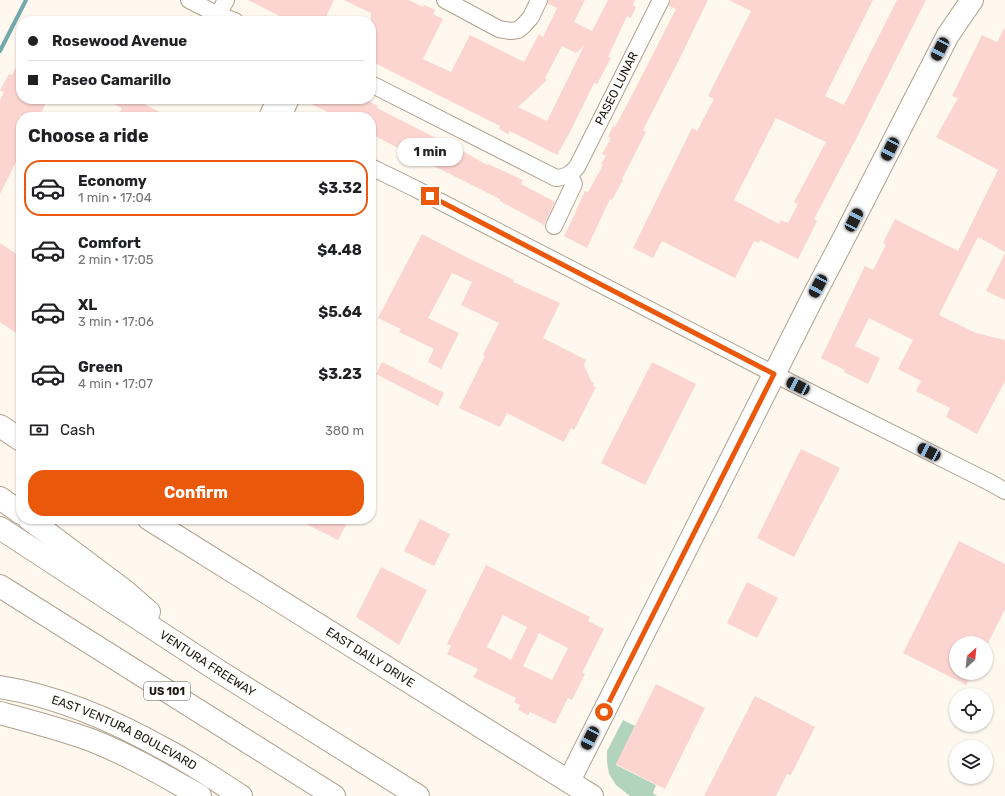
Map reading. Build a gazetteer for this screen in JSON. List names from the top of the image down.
{
  "streets": {
    "main road": [
      "EAST DAILY DRIVE",
      "VENTURA FREEWAY",
      "US 101",
      "EAST VENTURA BOULEVARD"
    ],
    "street": ["PASEO LUNAR"]
  },
  "north": "top right",
  "page": {
    "banner": ["Rosewood Avenue", "Paseo Camarillo"],
    "heading": "Choose a ride",
    "bubble": "1 min",
    "list": [
      {
        "name": "Economy",
        "note": "1 min · 17:04",
        "value": "$3.32"
      },
      {
        "name": "Comfort",
        "note": "2 min · 17:05",
        "value": "$4.48"
      },
      {
        "name": "XL",
        "note": "3 min · 17:06",
        "value": "$5.64"
      },
      {
        "name": "Green",
        "note": "4 min · 17:07",
        "value": "$3.23"
      }
    ],
    "pay": ["Cash", "380 m"],
    "buttons": "Confirm"
  }
}
